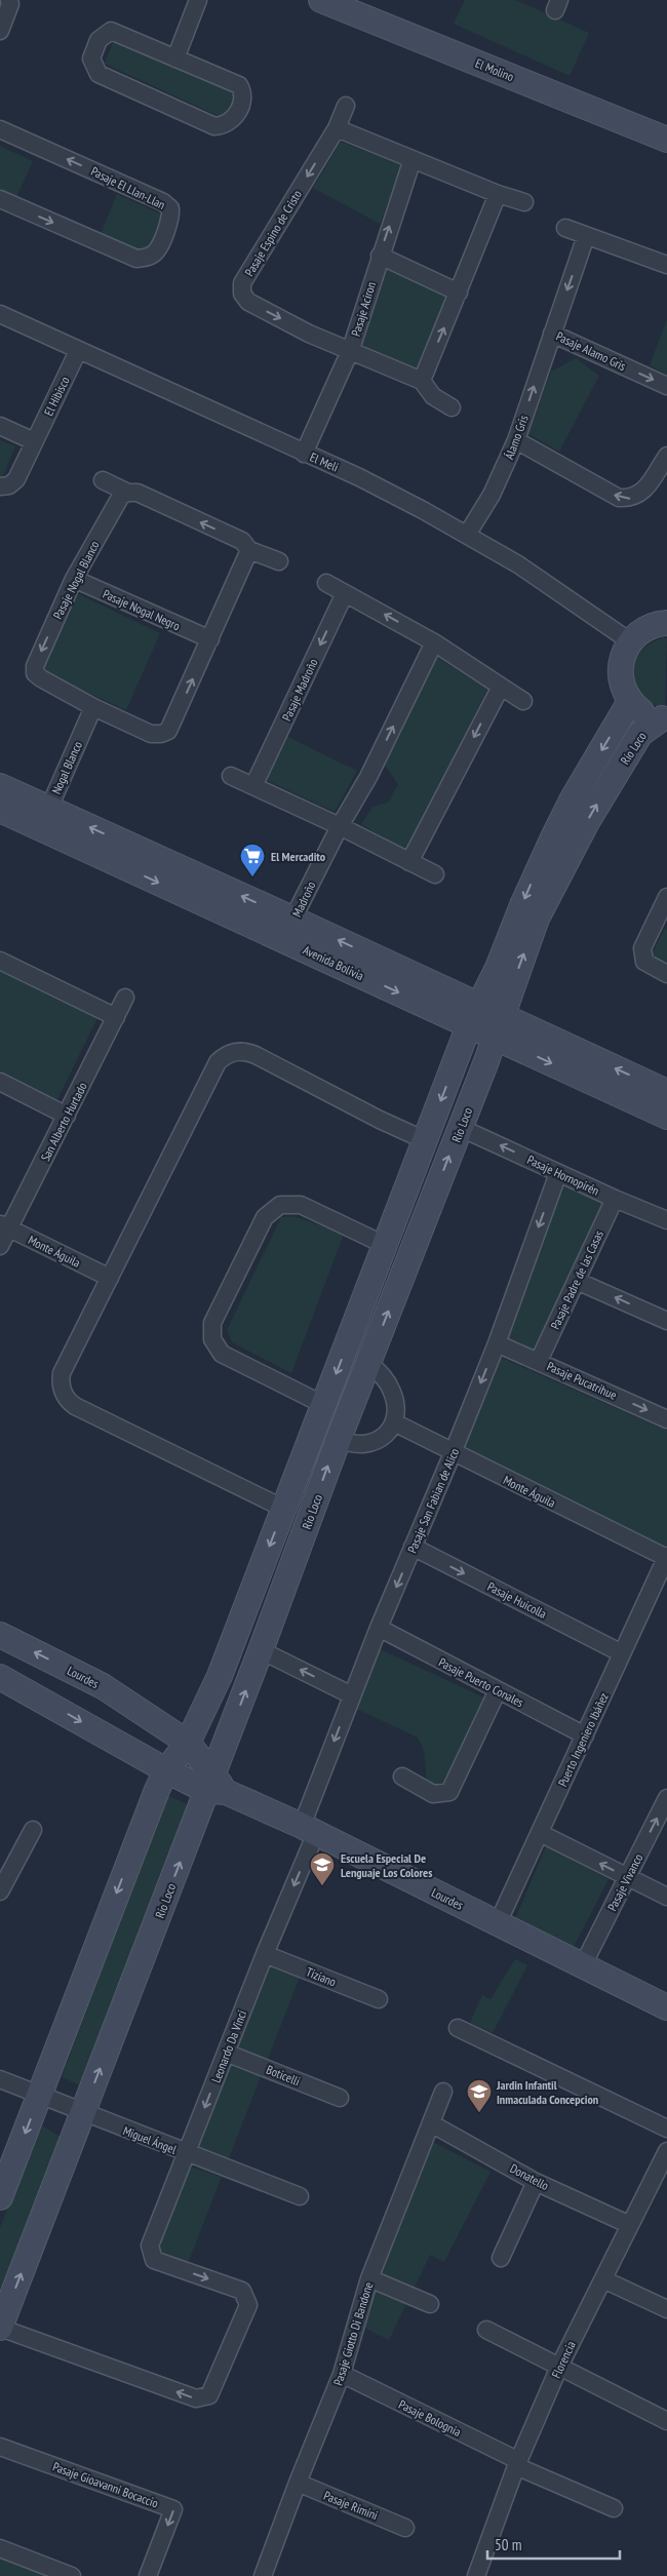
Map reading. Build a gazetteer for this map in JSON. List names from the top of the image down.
{
  "streets": {
    "street": [
      "El Molino",
      "Pasaje El Llan-Llan",
      "Pasaje Espino de Cristo",
      "Pasaje Aciron",
      "Pasaje Alamo Gris",
      "El Hibisco",
      "Álamo Gris",
      "El Meli",
      "Pasaje Nogal Blanco",
      "Pasaje Nogal Negro",
      "Pasaje Madroño",
      "Río Loco",
      "Nogal Blanco",
      "Madroño",
      "Avenida Bolivia",
      "San Alberto Hurtado",
      "Pasaje Hornopirén",
      "Monte Águila",
      "Pasaje Padre de las Casas",
      "Pasaje Pucatrihue",
      "Pasaje San Fabian de Alico",
      "Pasaje Huicolla",
      "Lourdes",
      "Pasaje Puerto Conales",
      "Puerto Ingeniero Ibáñez",
      "Pasaje Vivanco",
      "Tiziano",
      "Leonardo Da Vinci",
      "Boticelli",
      "Miguel Ángel",
      "Donatello",
      "Pasaje Giotto Di Bandone",
      "Florencia",
      "Pasaje Bolognia",
      "Pasaje Gioavanni Bocaccio",
      "Pasaje Rimini"
    ]
  },
  "crossings": [
    ["Pasaje Espino de Cristo", "Pasaje Aciron"],
    ["Pasaje Aciron", "El Meli"],
    ["Pasaje Alamo Gris", "Álamo Gris"],
    ["El Hibisco", "El Meli"],
    ["Álamo Gris", "El Meli"],
    ["Pasaje Nogal Blanco", "Pasaje Nogal Negro"],
    ["Pasaje Nogal Blanco", "Nogal Blanco"],
    ["Río Loco", "Avenida Bolivia"],
    ["Río Loco", "Pasaje Hornopirén"],
    ["Río Loco", "Lourdes"],
    ["Río Loco", "Leonardo Da Vinci"],
    ["Río Loco", "Miguel Ángel"],
    ["Nogal Blanco", "Avenida Bolivia"],
    ["Madroño", "Avenida Bolivia"],
    ["San Alberto Hurtado", "Monte Águila"],
    ["Pasaje Hornopirén", "Pasaje Padre de las Casas"],
    ["Pasaje Hornopirén", "Pasaje San Fabian de Alico"],
    ["Monte Águila", "Pasaje San Fabian de Alico"],
    ["Monte Águila", "Puerto Ingeniero Ibáñez"],
    ["Pasaje Padre de las Casas", "Pasaje Pucatrihue"],
    ["Pasaje Pucatrihue", "Pasaje San Fabian de Alico"],
    ["Pasaje San Fabian de Alico", "Pasaje Huicolla"],
    ["Pasaje San Fabian de Alico", "Lourdes"],
    ["Pasaje San Fabian de Alico", "Pasaje Puerto Conales"],
    ["Pasaje San Fabian de Alico", "Leonardo Da Vinci"],
    ["Pasaje Huicolla", "Puerto Ingeniero Ibáñez"],
    ["Lourdes", "Puerto Ingeniero Ibáñez"],
    ["Lourdes", "Pasaje Vivanco"],
    ["Lourdes", "Leonardo Da Vinci"],
    ["Pasaje Puerto Conales", "Puerto Ingeniero Ibáñez"],
    ["Tiziano", "Leonardo Da Vinci"],
    ["Leonardo Da Vinci", "Boticelli"],
    ["Leonardo Da Vinci", "Miguel Ángel"],
    ["Donatello", "Pasaje Giotto Di Bandone"],
    ["Donatello", "Florencia"],
    ["Pasaje Giotto Di Bandone", "Pasaje Bolognia"],
    ["Pasaje Giotto Di Bandone", "Pasaje Rimini"],
    ["Florencia", "Pasaje Bolognia"]
  ],
  "one_way": [
    "Pasaje Hornopirén",
    "Pasaje San Fabian de Alico",
    "Pasaje Huicolla",
    "Pasaje Vivanco"
  ],
  "places": {
    "supermarket": ["El Mercadito"],
    "school or university": ["Escuela Especial De Lenguaje Los Colores", "Jardin Infantil Inmaculada Concepcion"]
  },
  "scale_bar": "50 m"
}
